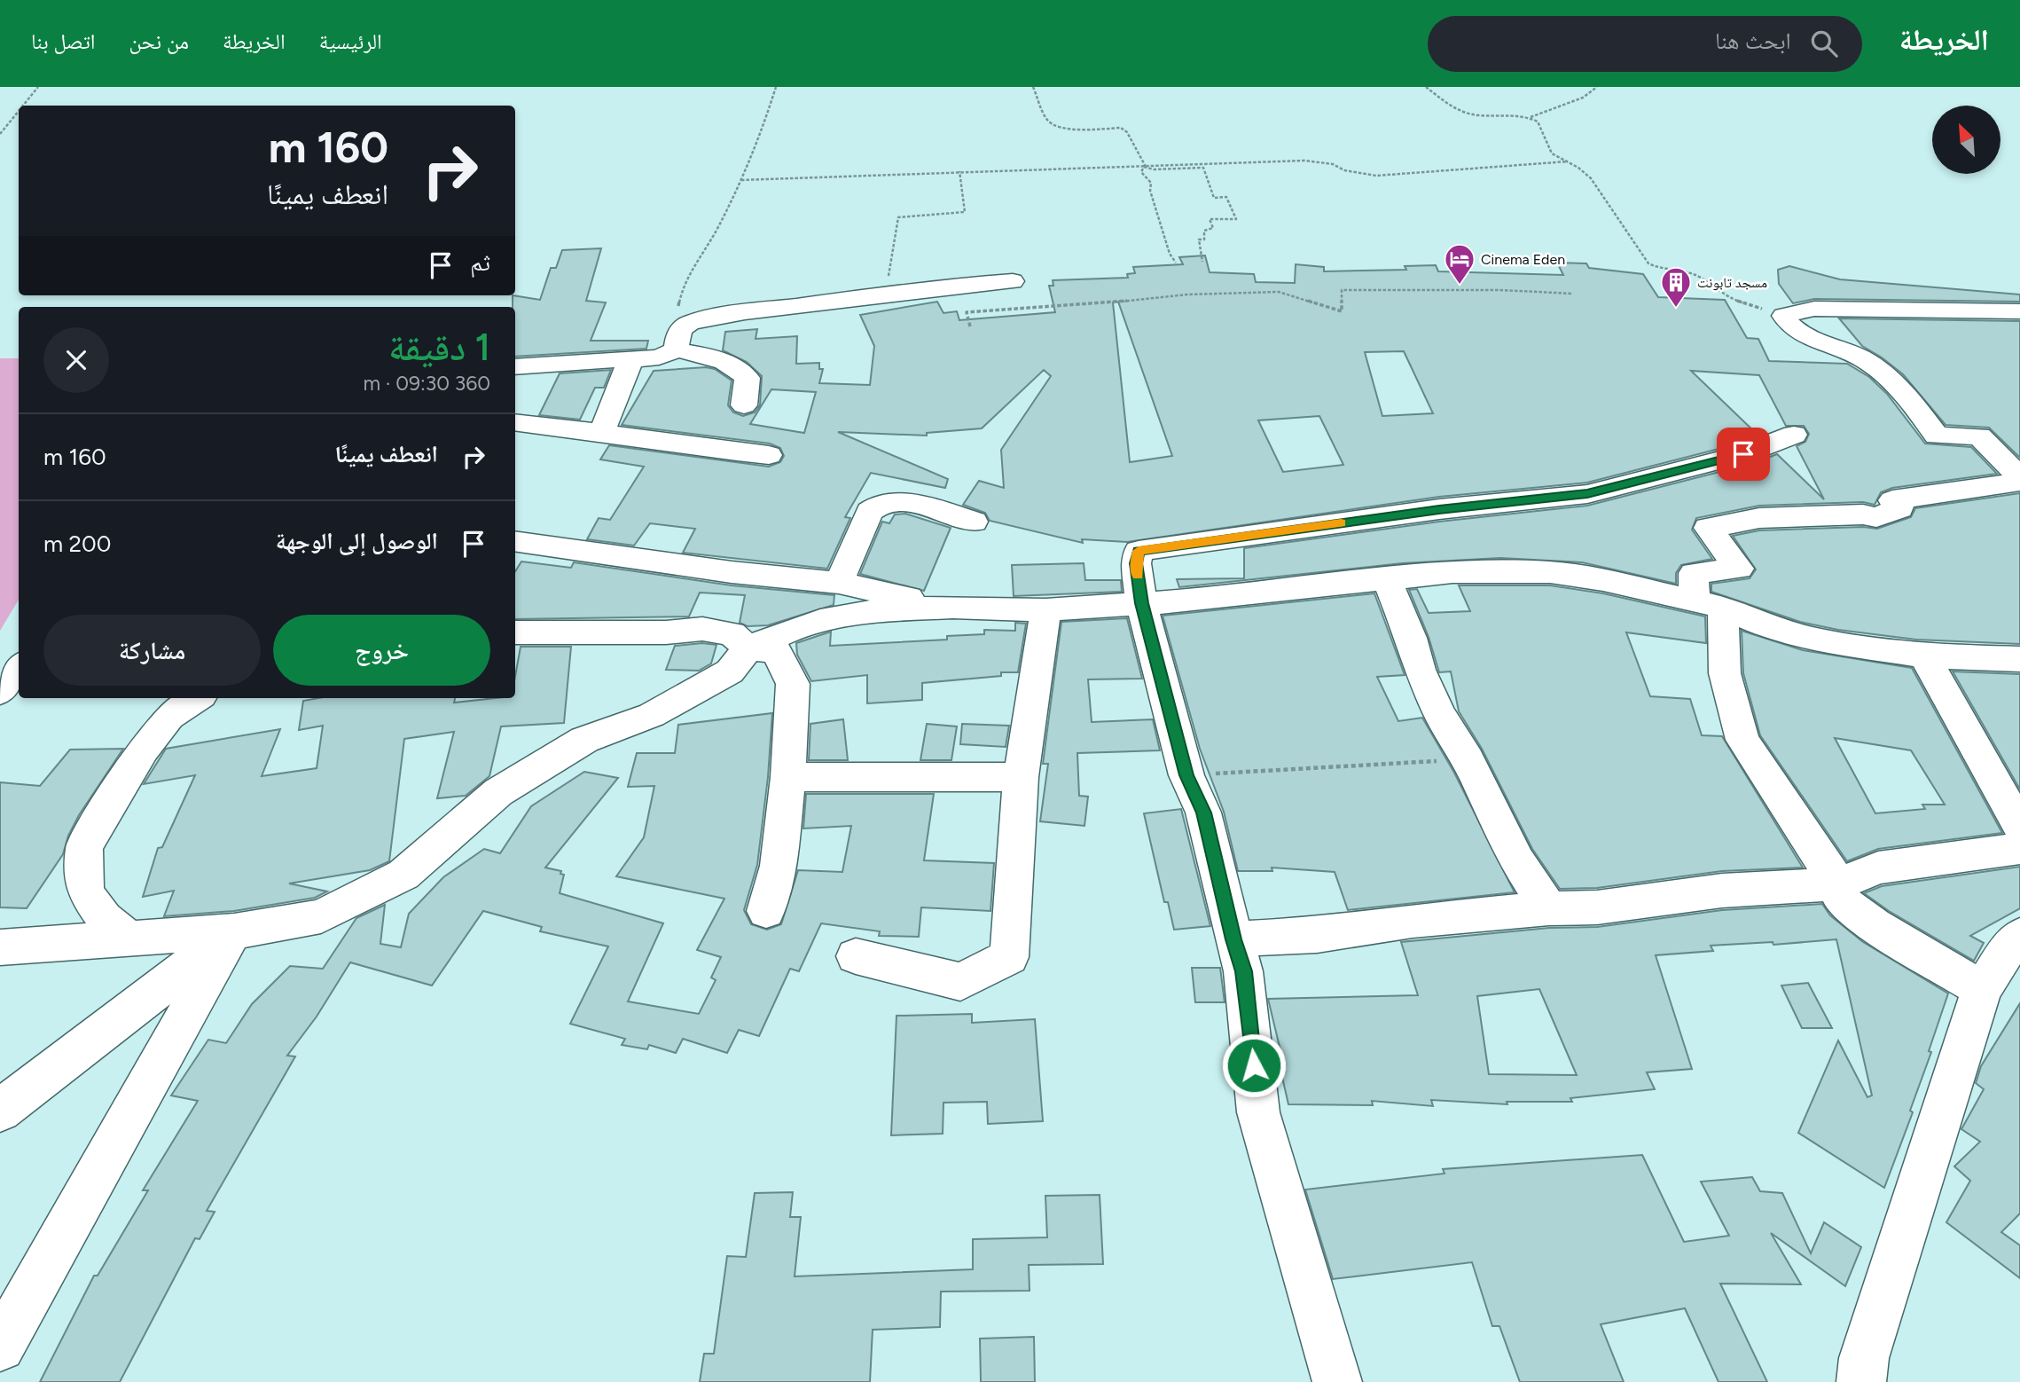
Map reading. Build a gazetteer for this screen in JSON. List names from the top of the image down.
{
  "places": {
    "hotel": ["Cinema Eden"],
    "building": ["مسجد تابونت"]
  },
  "north": "top left",
  "page": {
    "header": "الخريطة",
    "search": "ابحث هنا",
    "nav": [
      "الرئيسية",
      "الخريطة",
      "من نحن",
      "اتصل بنا"
    ],
    "turn": ["160 m", "انعطف يمينًا"],
    "then": "ثم",
    "heading": ["1 دقيقة", "360 m · 09:30"],
    "list": [
      {
        "name": "انعطف يمينًا",
        "value": "160 m"
      },
      {
        "name": "الوصول إلى الوجهة",
        "value": "200 m"
      }
    ],
    "buttons": ["خروج", "مشاركة"]
  }
}
